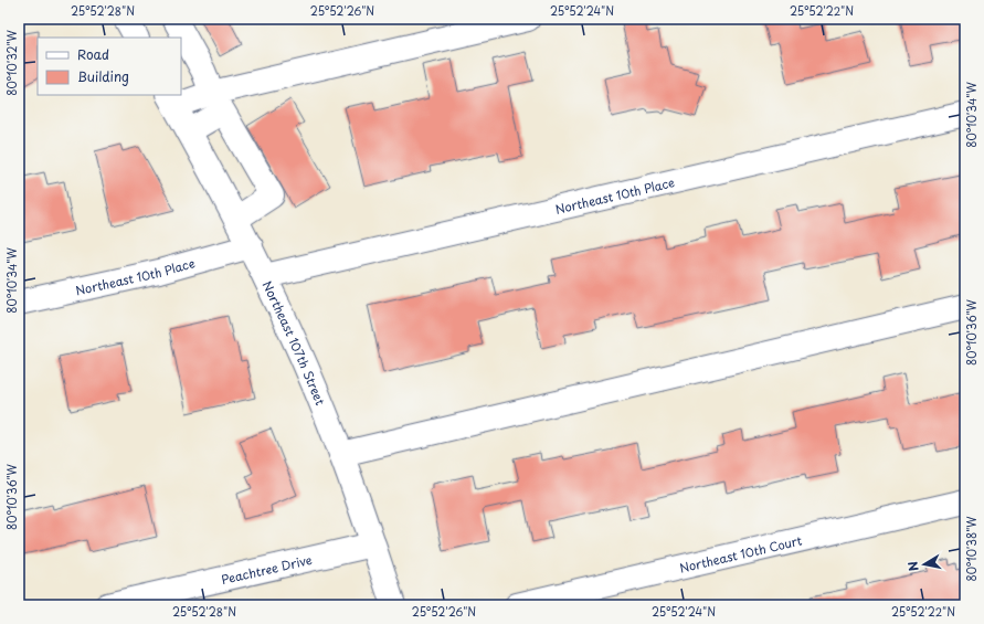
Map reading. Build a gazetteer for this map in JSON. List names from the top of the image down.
{
  "streets": {
    "street": [
      "Northeast 10th Place",
      "Northeast 107th Street",
      "Northeast 10th Court",
      "Peachtree Drive"
    ]
  },
  "crossings": [
    ["Northeast 10th Place", "Northeast 107th Street"],
    ["Northeast 107th Street", "Peachtree Drive"]
  ],
  "legend": ["Road", "Building"],
  "north": "left",
  "coordinates": [
    "25°52'28\"N",
    "25°52'26\"N",
    "25°52'24\"N",
    "25°52'22\"N",
    "80°10'32\"W",
    "80°10'34\"W",
    "80°10'36\"W",
    "80°10'38\"W"
  ]
}
